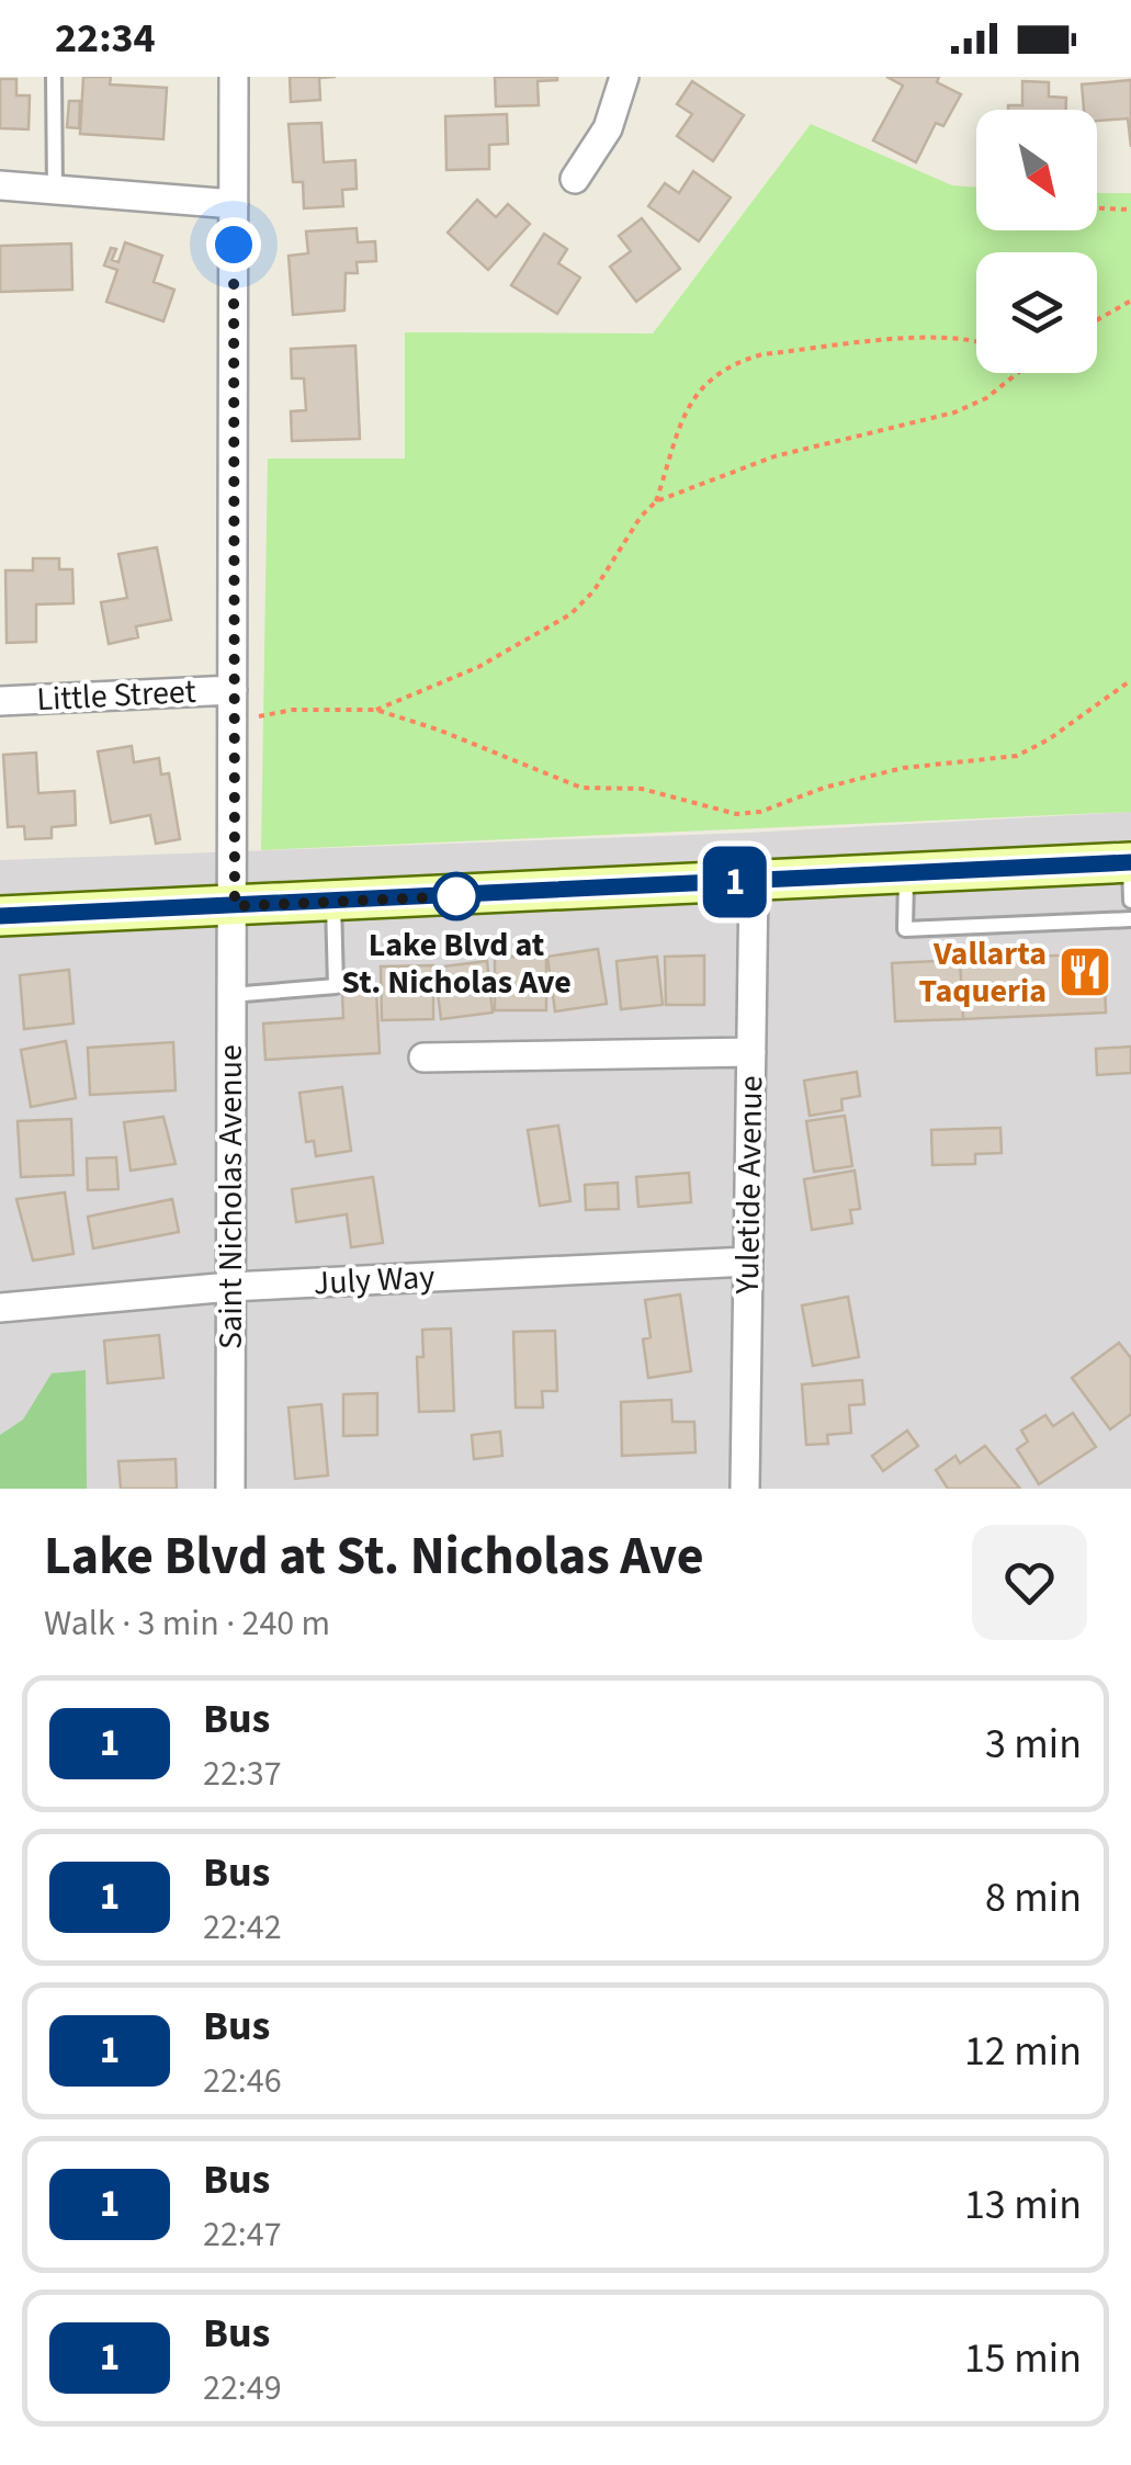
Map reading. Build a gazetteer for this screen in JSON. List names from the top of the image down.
{
  "streets": {
    "street": [
      "Little Street",
      "Yuletide Avenue",
      "Saint Nicholas Avenue",
      "July Way"
    ]
  },
  "crossings": [
    ["Little Street", "Saint Nicholas Avenue"],
    ["Yuletide Avenue", "July Way"],
    ["Saint Nicholas Avenue", "July Way"]
  ],
  "places": {
    "other": ["Lake Blvd at St. Nicholas Ave"],
    "restaurant": ["Vallarta Taqueria"]
  },
  "lines": ["bus line 1"],
  "north": "bottom right",
  "page": {
    "status": "22:34",
    "on_map": "1",
    "heading": ["Lake Blvd at St. Nicholas Ave", "Walk · 3 min · 240 m"],
    "list": [
      {
        "mark": "1",
        "name": "Bus",
        "note": "22:37",
        "value": "3 min"
      },
      {
        "mark": "1",
        "name": "Bus",
        "note": "22:42",
        "value": "8 min"
      },
      {
        "mark": "1",
        "name": "Bus",
        "note": "22:46",
        "value": "12 min"
      },
      {
        "mark": "1",
        "name": "Bus",
        "note": "22:47",
        "value": "13 min"
      },
      {
        "mark": "1",
        "name": "Bus",
        "note": "22:49",
        "value": "15 min"
      }
    ]
  }
}
